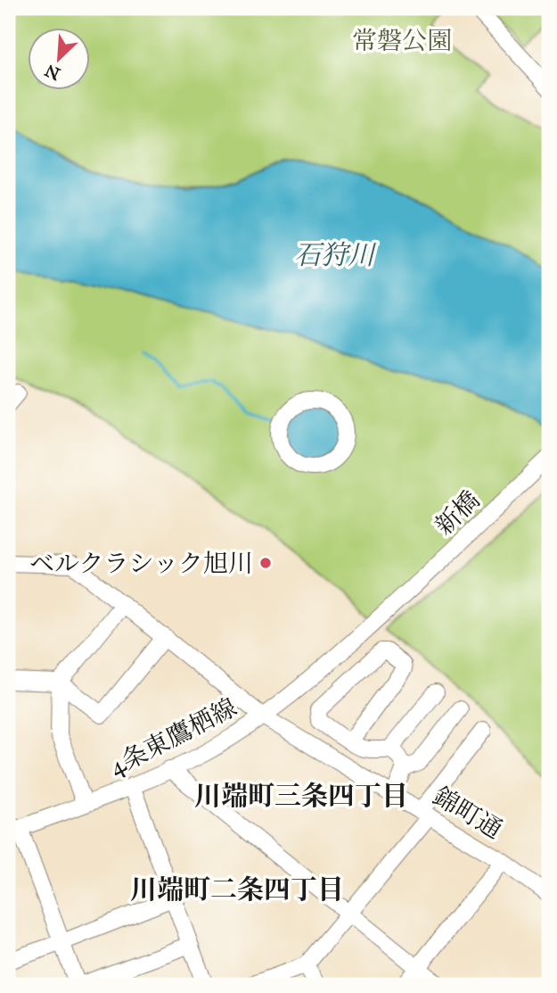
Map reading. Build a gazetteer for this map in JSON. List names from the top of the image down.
{
  "streets": {
    "street": ["新橋", "4条東鷹栖線", "錦町通"]
  },
  "crossings": [
    ["新橋", "4条東鷹栖線"],
    ["4条東鷹栖線", "錦町通"]
  ],
  "districts": ["川端町三条四丁目", "川端町二条四丁目"],
  "water": ["石狩川"],
  "parks": ["常磐公園"],
  "places": ["ベルクラシック旭川"],
  "north": "bottom left"
}
